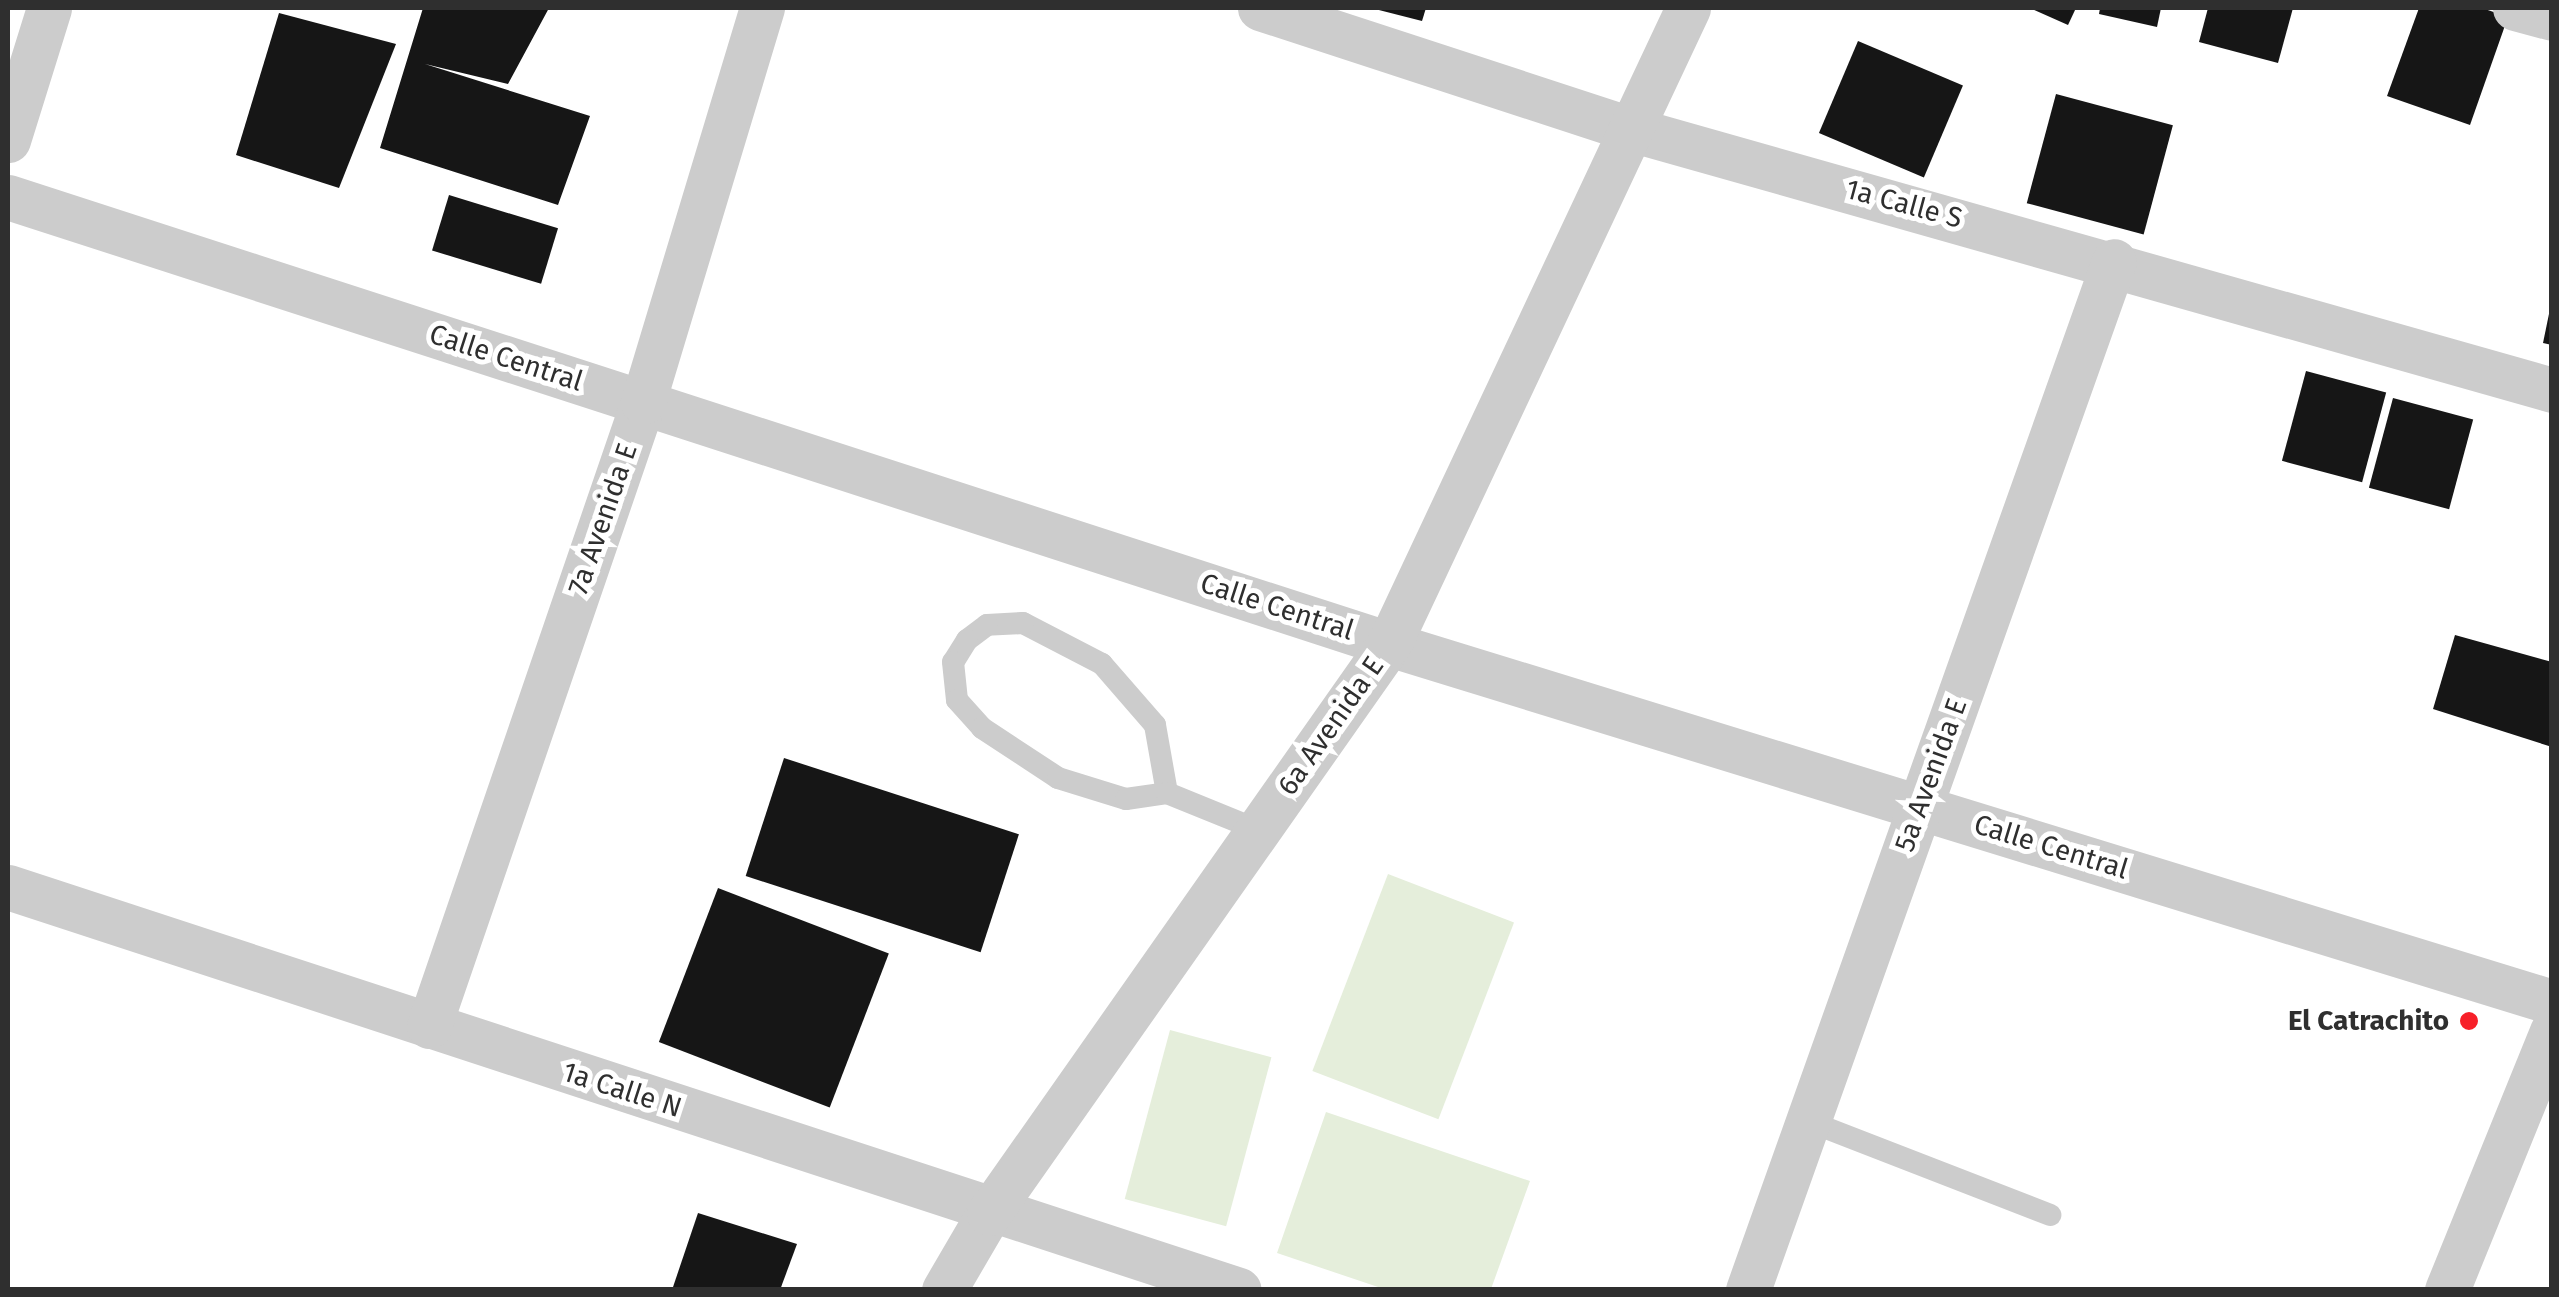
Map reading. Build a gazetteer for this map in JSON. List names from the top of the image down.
{
  "streets": {
    "street": [
      "1a Calle S",
      "Calle Central",
      "7a Avenida E",
      "6a Avenida E",
      "5a Avenida E",
      "1a Calle N"
    ]
  },
  "crossings": [
    ["1a Calle S", "6a Avenida E"],
    ["1a Calle S", "5a Avenida E"],
    ["Calle Central", "7a Avenida E"],
    ["Calle Central", "6a Avenida E"],
    ["Calle Central", "5a Avenida E"],
    ["7a Avenida E", "1a Calle N"],
    ["6a Avenida E", "1a Calle N"]
  ],
  "places": ["El Catrachito"]
}
